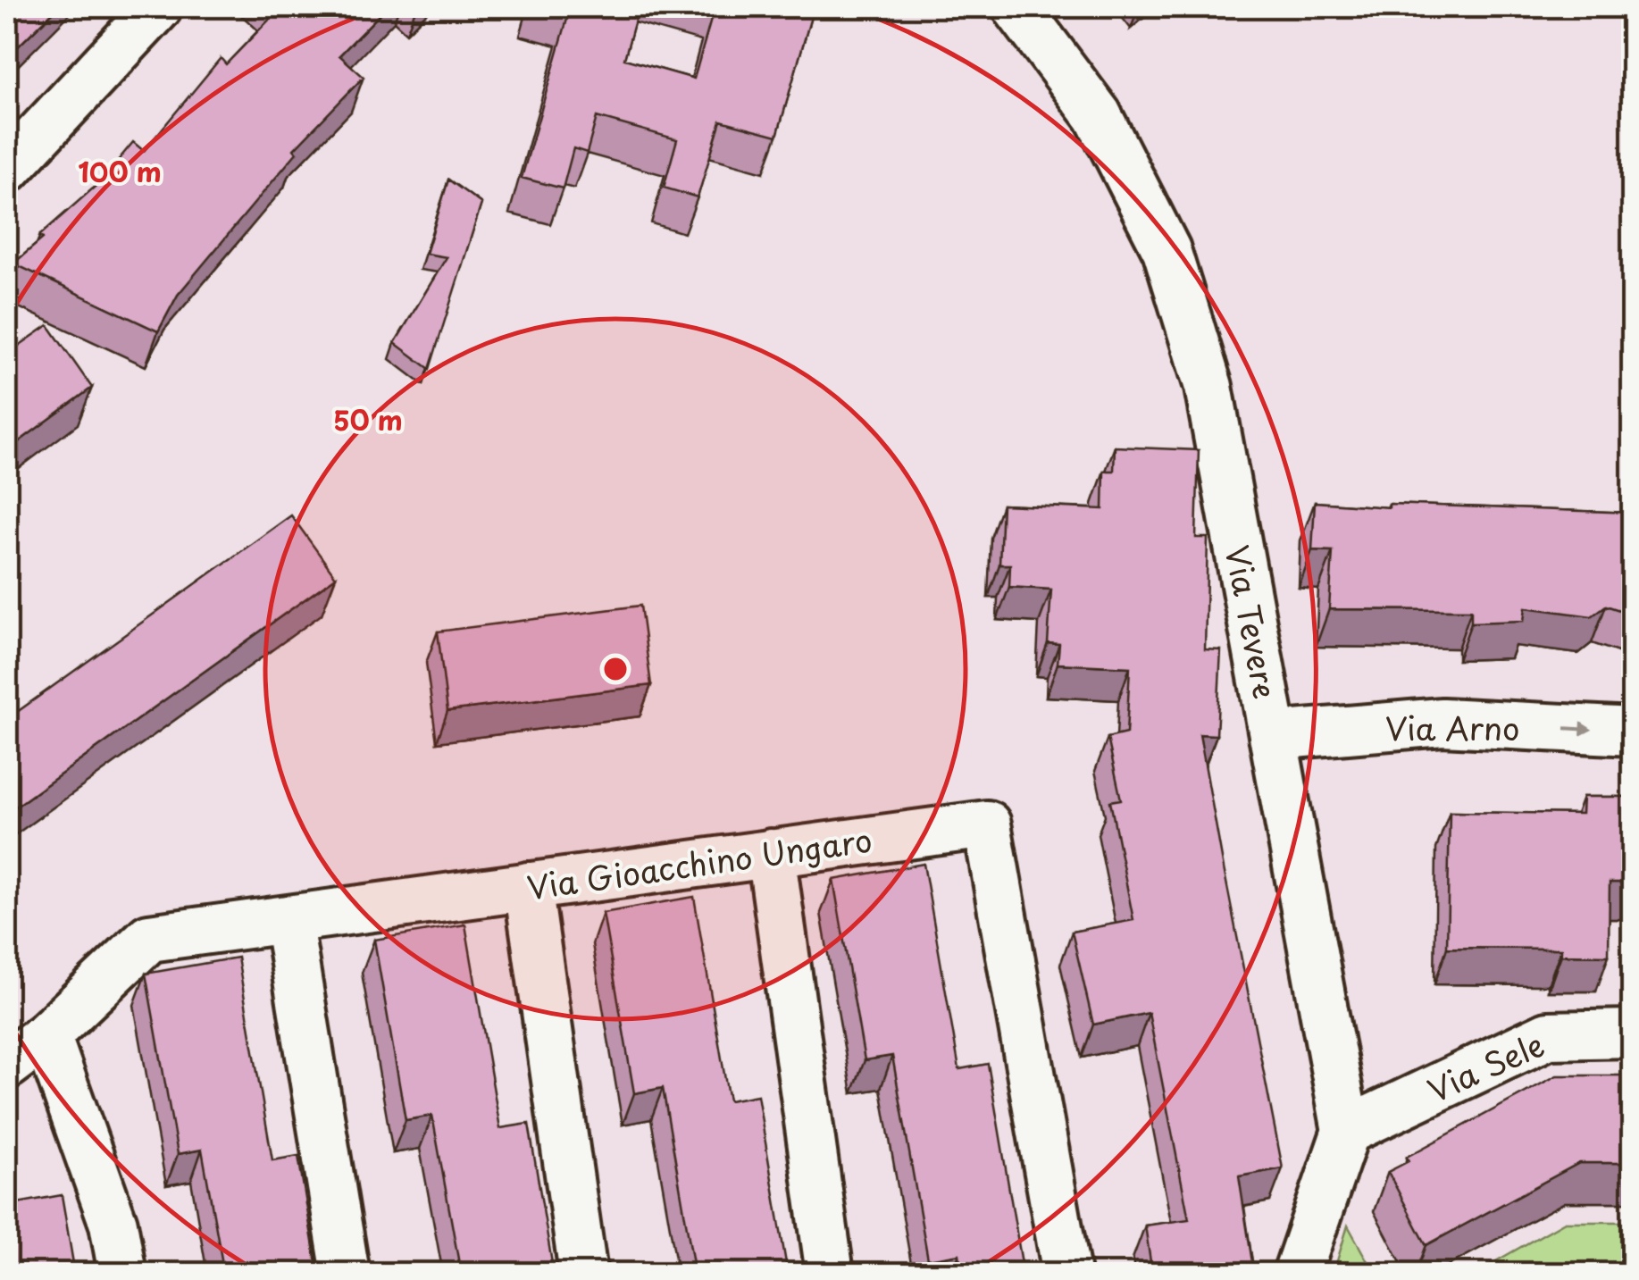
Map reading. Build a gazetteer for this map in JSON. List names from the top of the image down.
{
  "streets": {
    "street": [
      "Via Tevere",
      "Via Arno",
      "Via Gioacchino Ungaro",
      "Via Sele"
    ]
  },
  "crossings": [
    ["Via Tevere", "Via Arno"],
    ["Via Tevere", "Via Sele"]
  ],
  "one_way": ["Via Arno"],
  "rings": ["100 m", "50 m"]
}
